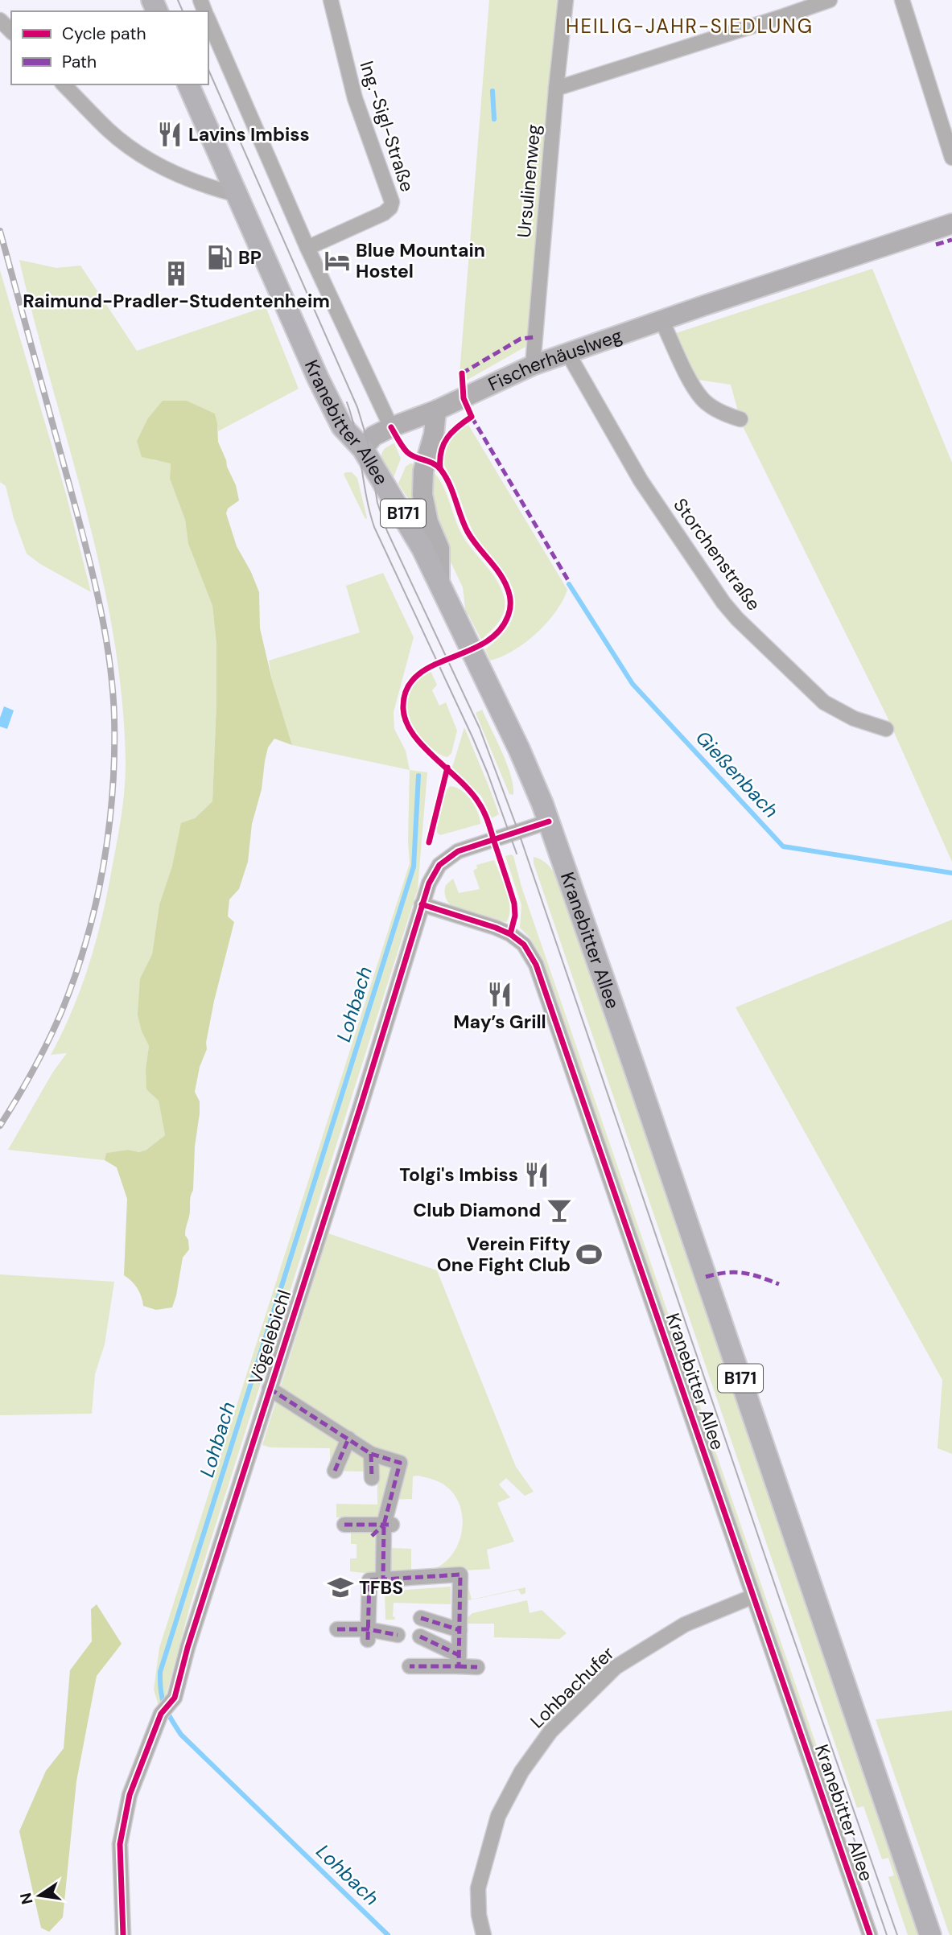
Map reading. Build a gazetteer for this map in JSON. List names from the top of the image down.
{
  "streets": {
    "main road": ["Kranebitter Allee", "B171"],
    "street": [
      "Ing.-Sigl-Straße",
      "Ursulinenweg",
      "Fischerhäuslweg",
      "Storchenstraße",
      "Vögelebichl",
      "Lohbachufer"
    ]
  },
  "crossings": [
    ["Ing.-Sigl-Straße", "Kranebitter Allee"],
    ["Ursulinenweg", "Fischerhäuslweg"],
    ["Fischerhäuslweg", "Kranebitter Allee"],
    ["Fischerhäuslweg", "Storchenstraße"],
    ["Kranebitter Allee", "Vögelebichl"],
    ["Kranebitter Allee", "Lohbachufer"]
  ],
  "districts": ["HEILIG-JAHR-SIEDLUNG"],
  "water": ["Gießenbach", "Lohbach"],
  "places": {
    "restaurant": ["Lavins Imbiss", "May’s Grill", "Tolgi's Imbiss"],
    "fuel station": ["BP"],
    "hotel": ["Blue Mountain Hostel"],
    "building": ["Raimund-Pradler-Studentenheim"],
    "bar": ["Club Diamond"],
    "sports": ["Verein Fifty One Fight Club"],
    "school or university": ["TFBS"]
  },
  "legend": ["Cycle path", "Path"],
  "north": "left"
}
